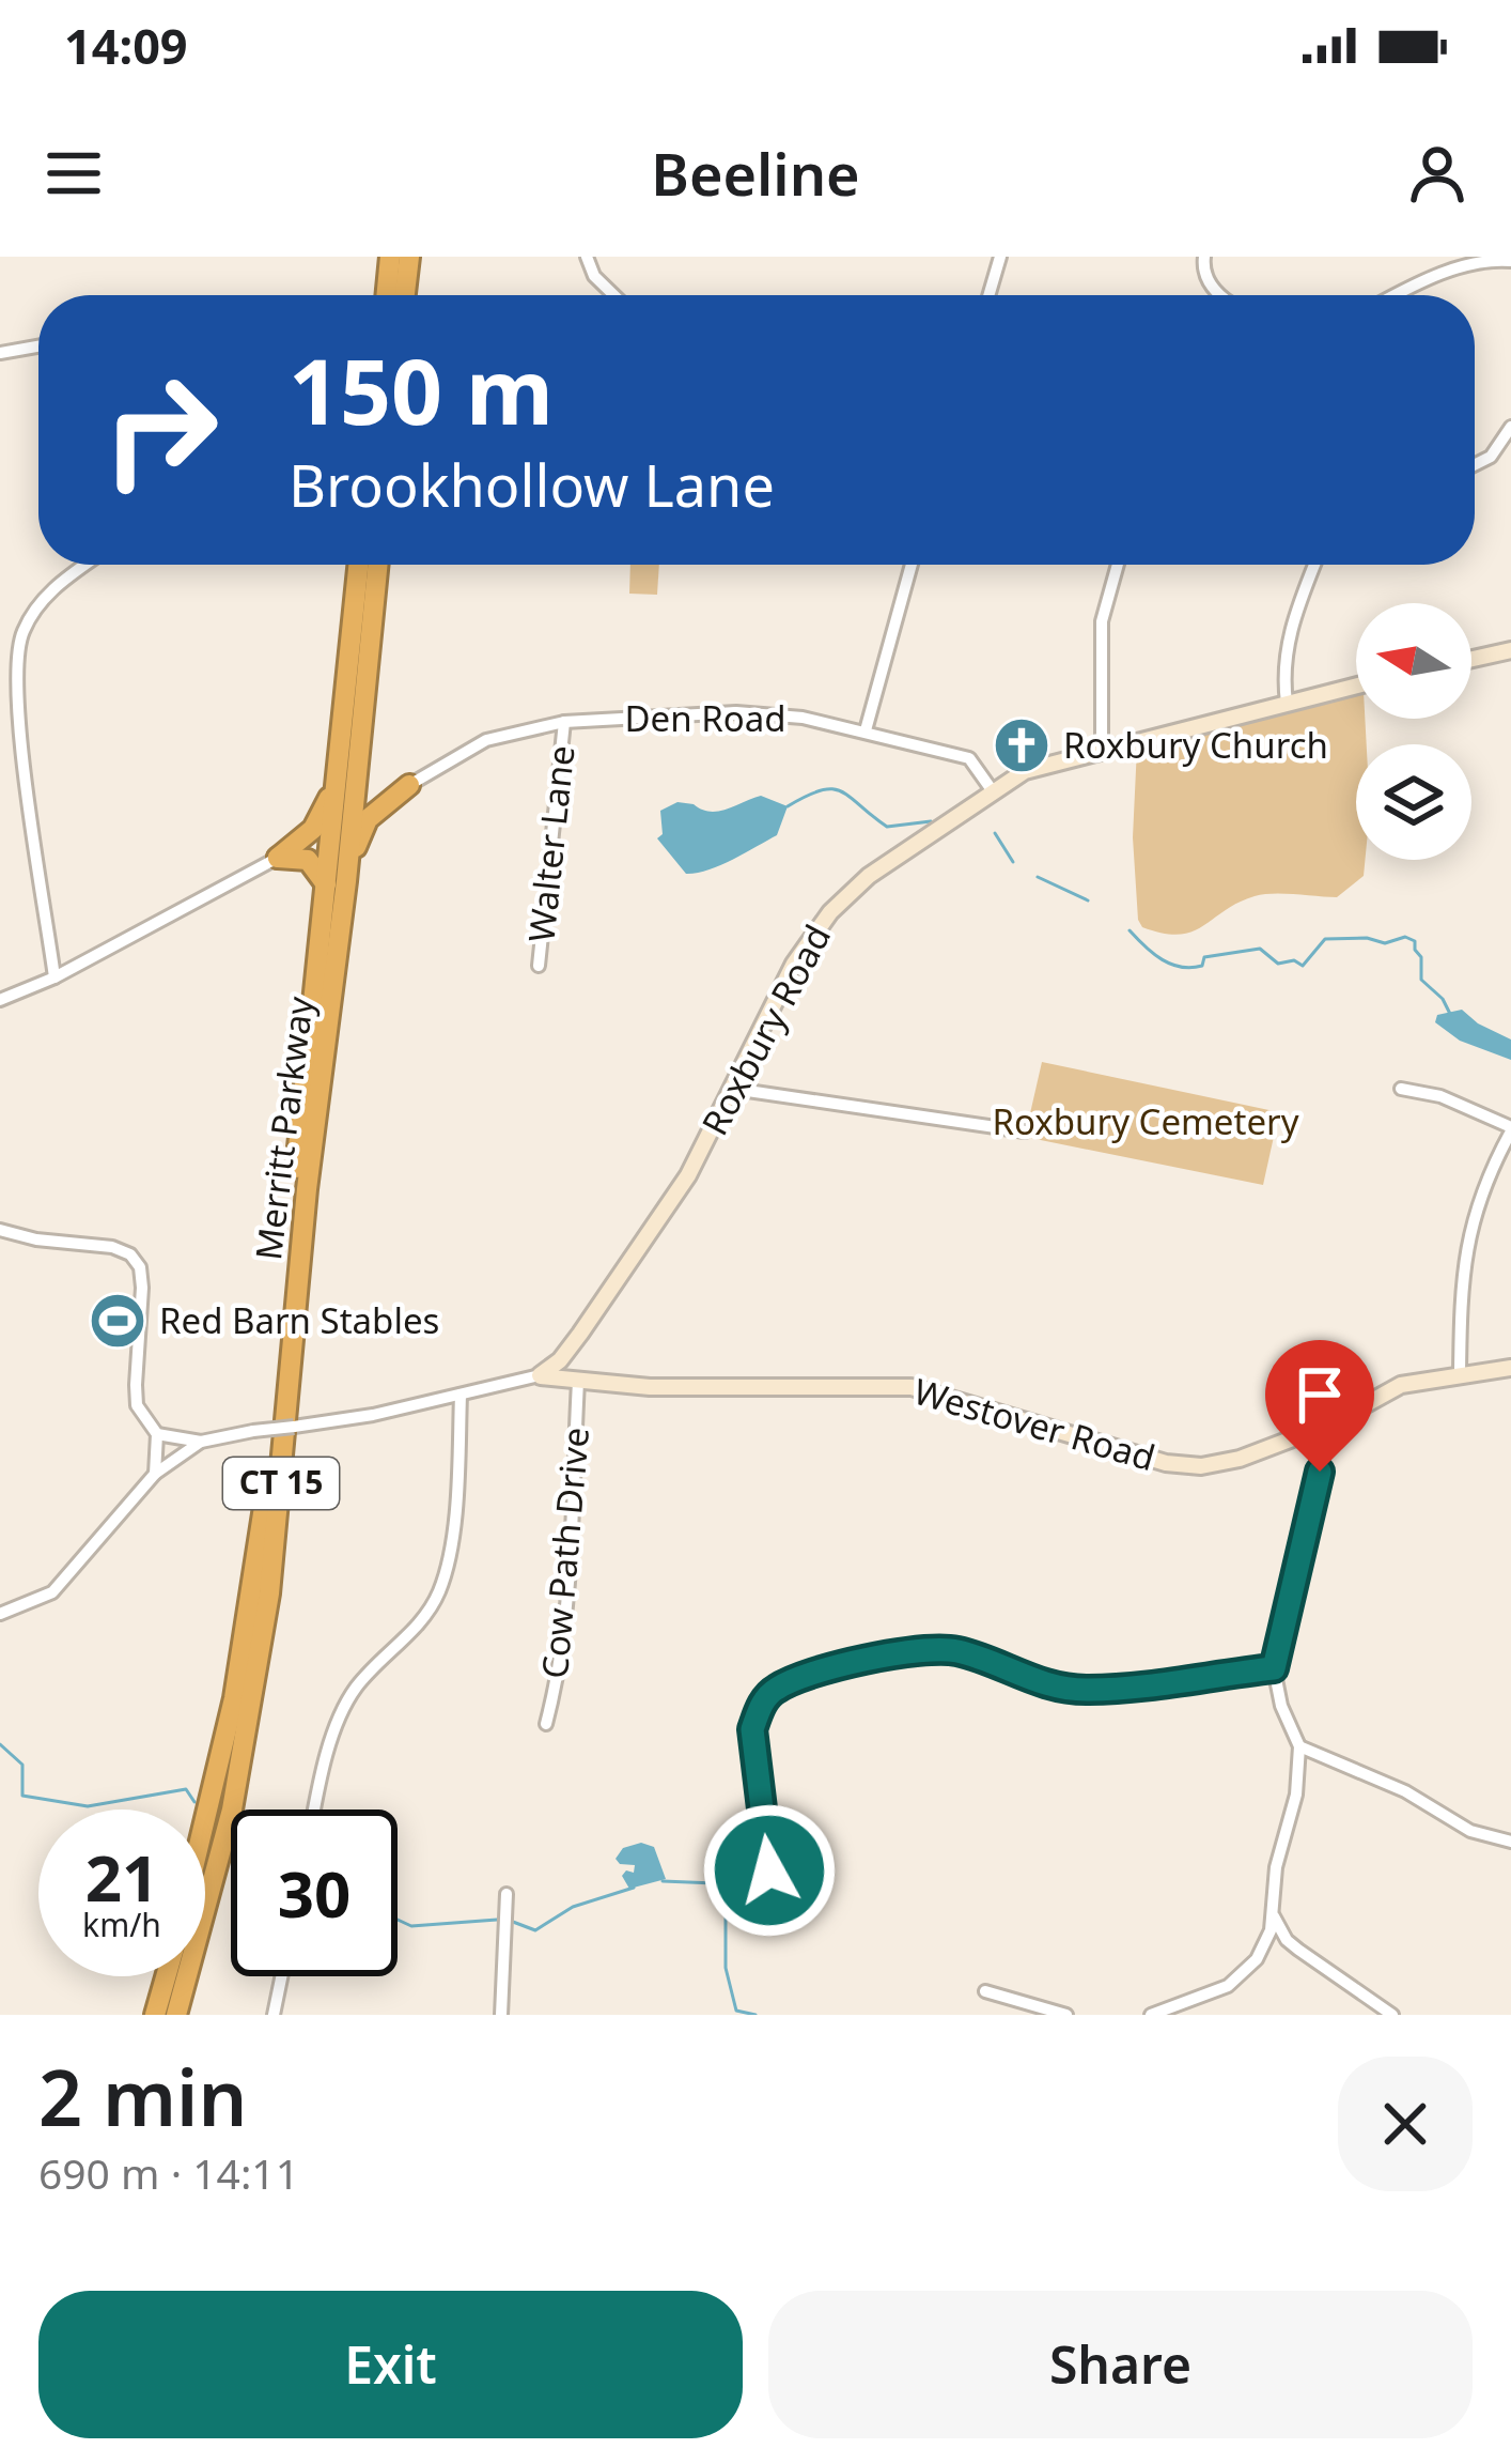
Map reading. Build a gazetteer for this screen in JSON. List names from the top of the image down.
{
  "streets": {
    "highway": ["Merritt Parkway", "CT 15"],
    "street": [
      "Den Road",
      "Walter Lane",
      "Roxbury Road",
      "Westover Road",
      "Cow Path Drive"
    ]
  },
  "crossings": [
    ["Den Road", "Walter Lane"],
    ["Den Road", "Roxbury Road"],
    ["Roxbury Road", "Westover Road"],
    ["Westover Road", "Cow Path Drive"]
  ],
  "parks": ["Roxbury Cemetery"],
  "places": {
    "church": ["Roxbury Church"],
    "sports": ["Red Barn Stables"]
  },
  "north": "left",
  "page": {
    "status": "14:09",
    "header": "Beeline",
    "turn": ["150 m", "Brookhollow Lane"],
    "speed": "21 km/h",
    "limit": "30",
    "heading": ["2 min", "690 m · 14:11"],
    "buttons": ["Exit", "Share"]
  }
}
